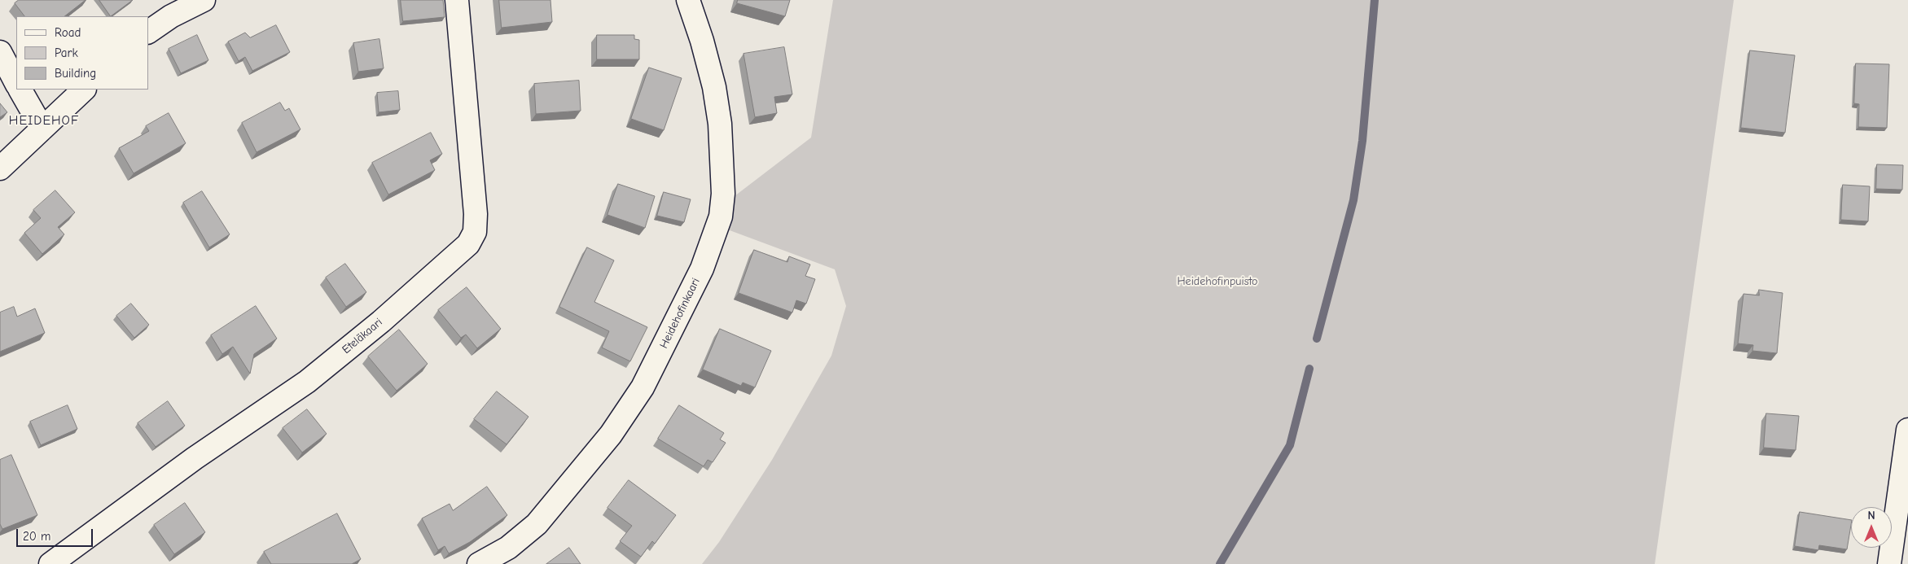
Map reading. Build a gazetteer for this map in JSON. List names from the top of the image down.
{
  "streets": {
    "street": ["Heidehofinkaari", "Eteläkaari"]
  },
  "districts": ["HEIDEHOF"],
  "parks": ["Heidehofinpuisto"],
  "legend": ["Road", "Park", "Building"],
  "scale_bar": "20 m",
  "north": "top"
}
